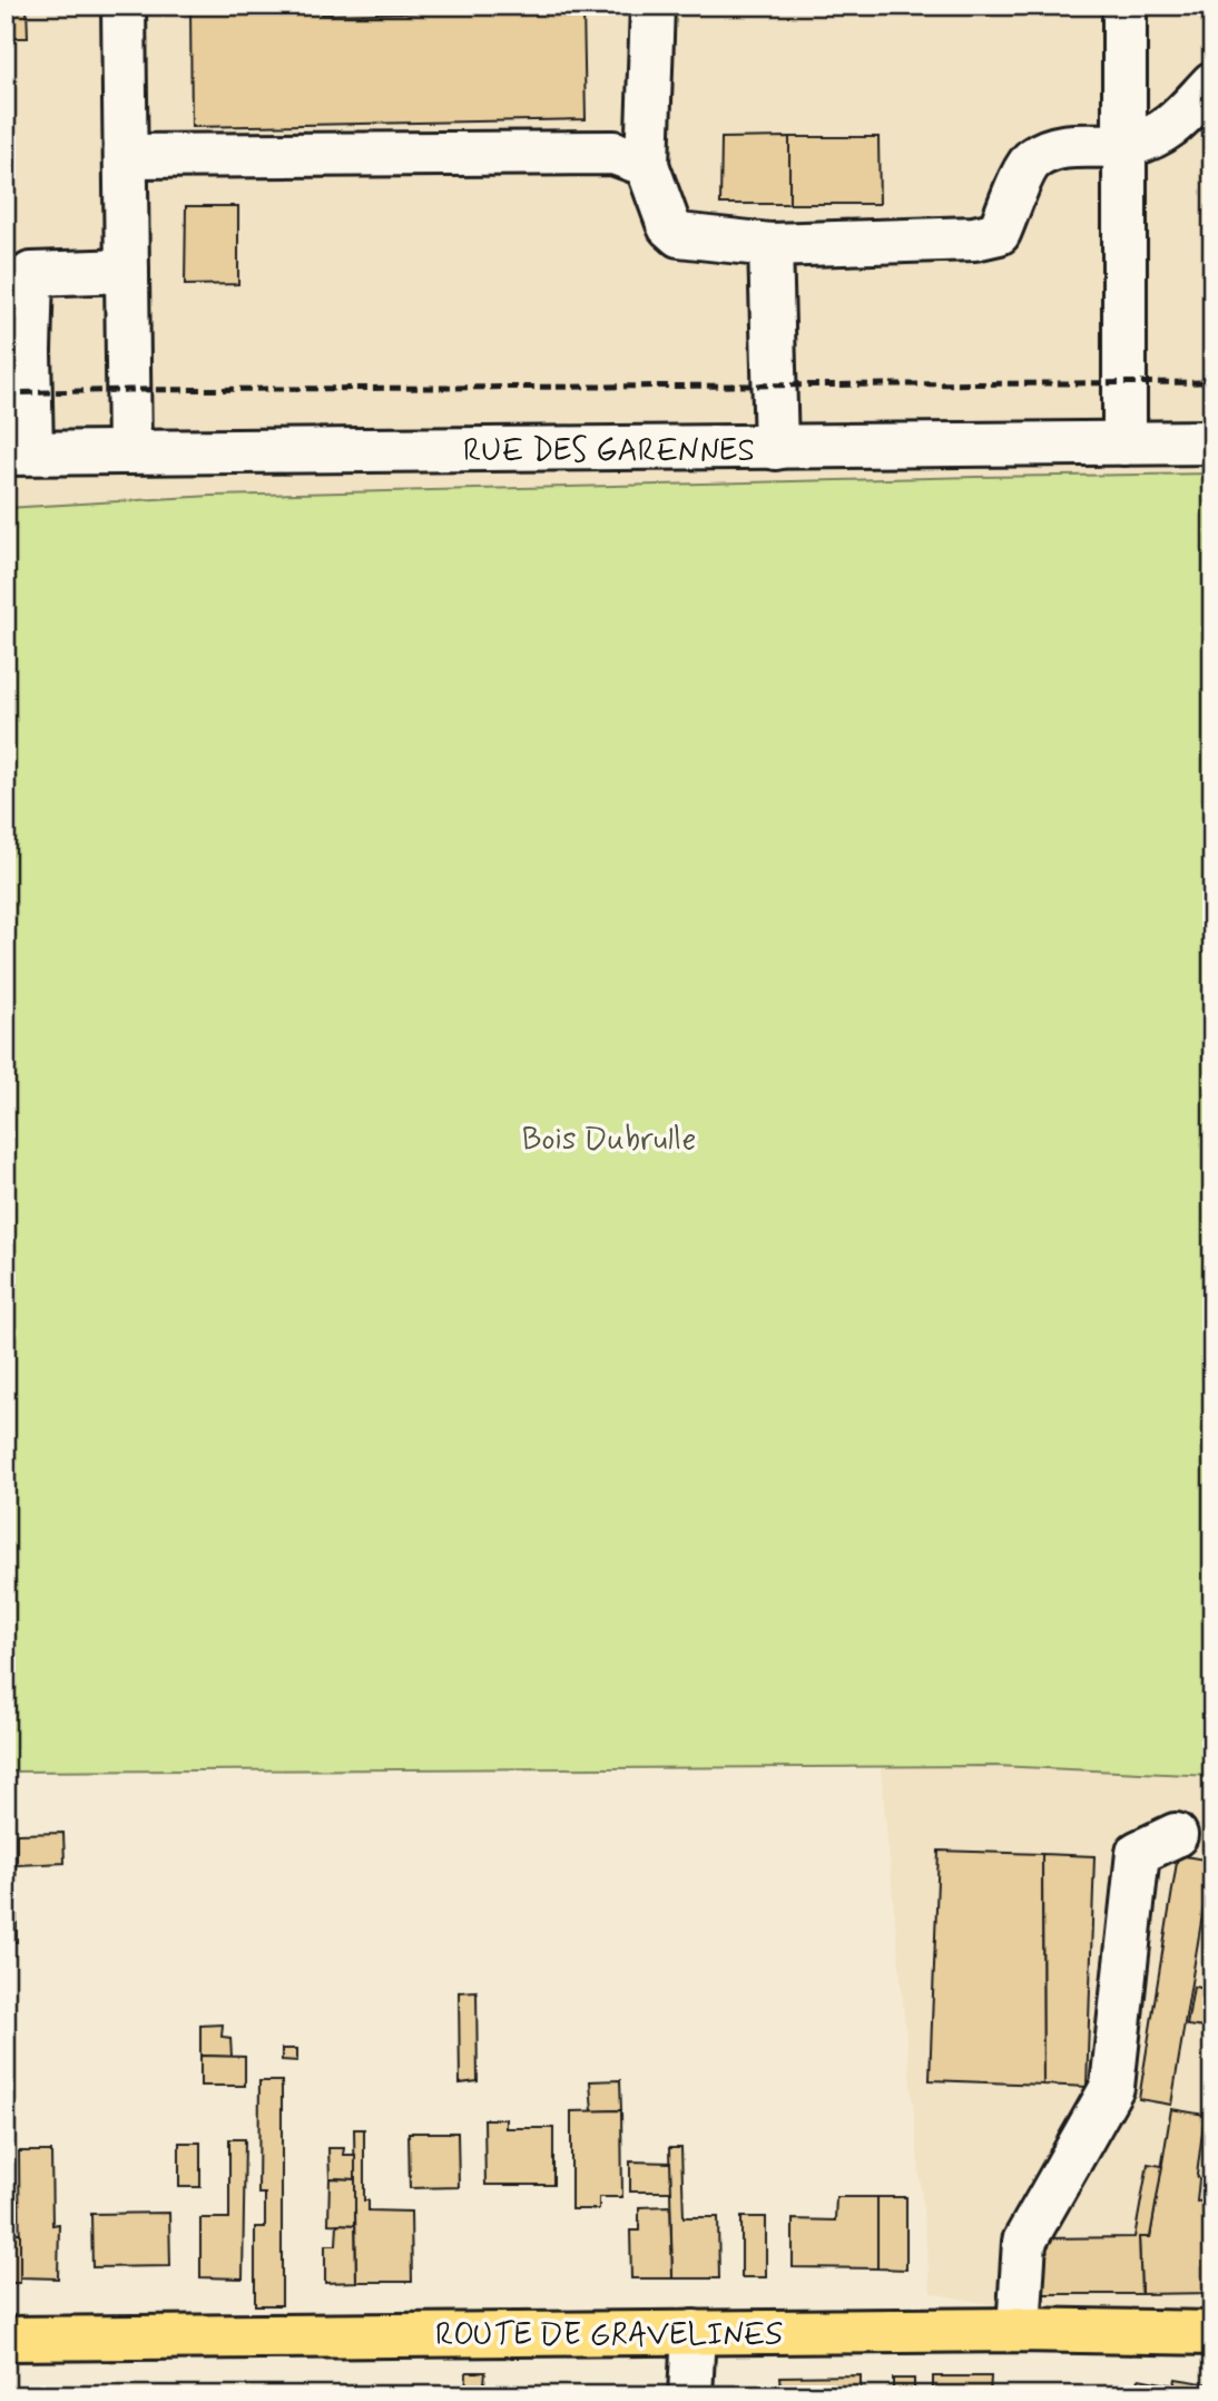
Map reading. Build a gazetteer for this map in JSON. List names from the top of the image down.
{
  "streets": {
    "main road": ["ROUTE DE GRAVELINES"],
    "street": ["RUE DES GARENNES"]
  },
  "parks": ["Bois Dubrulle"]
}
